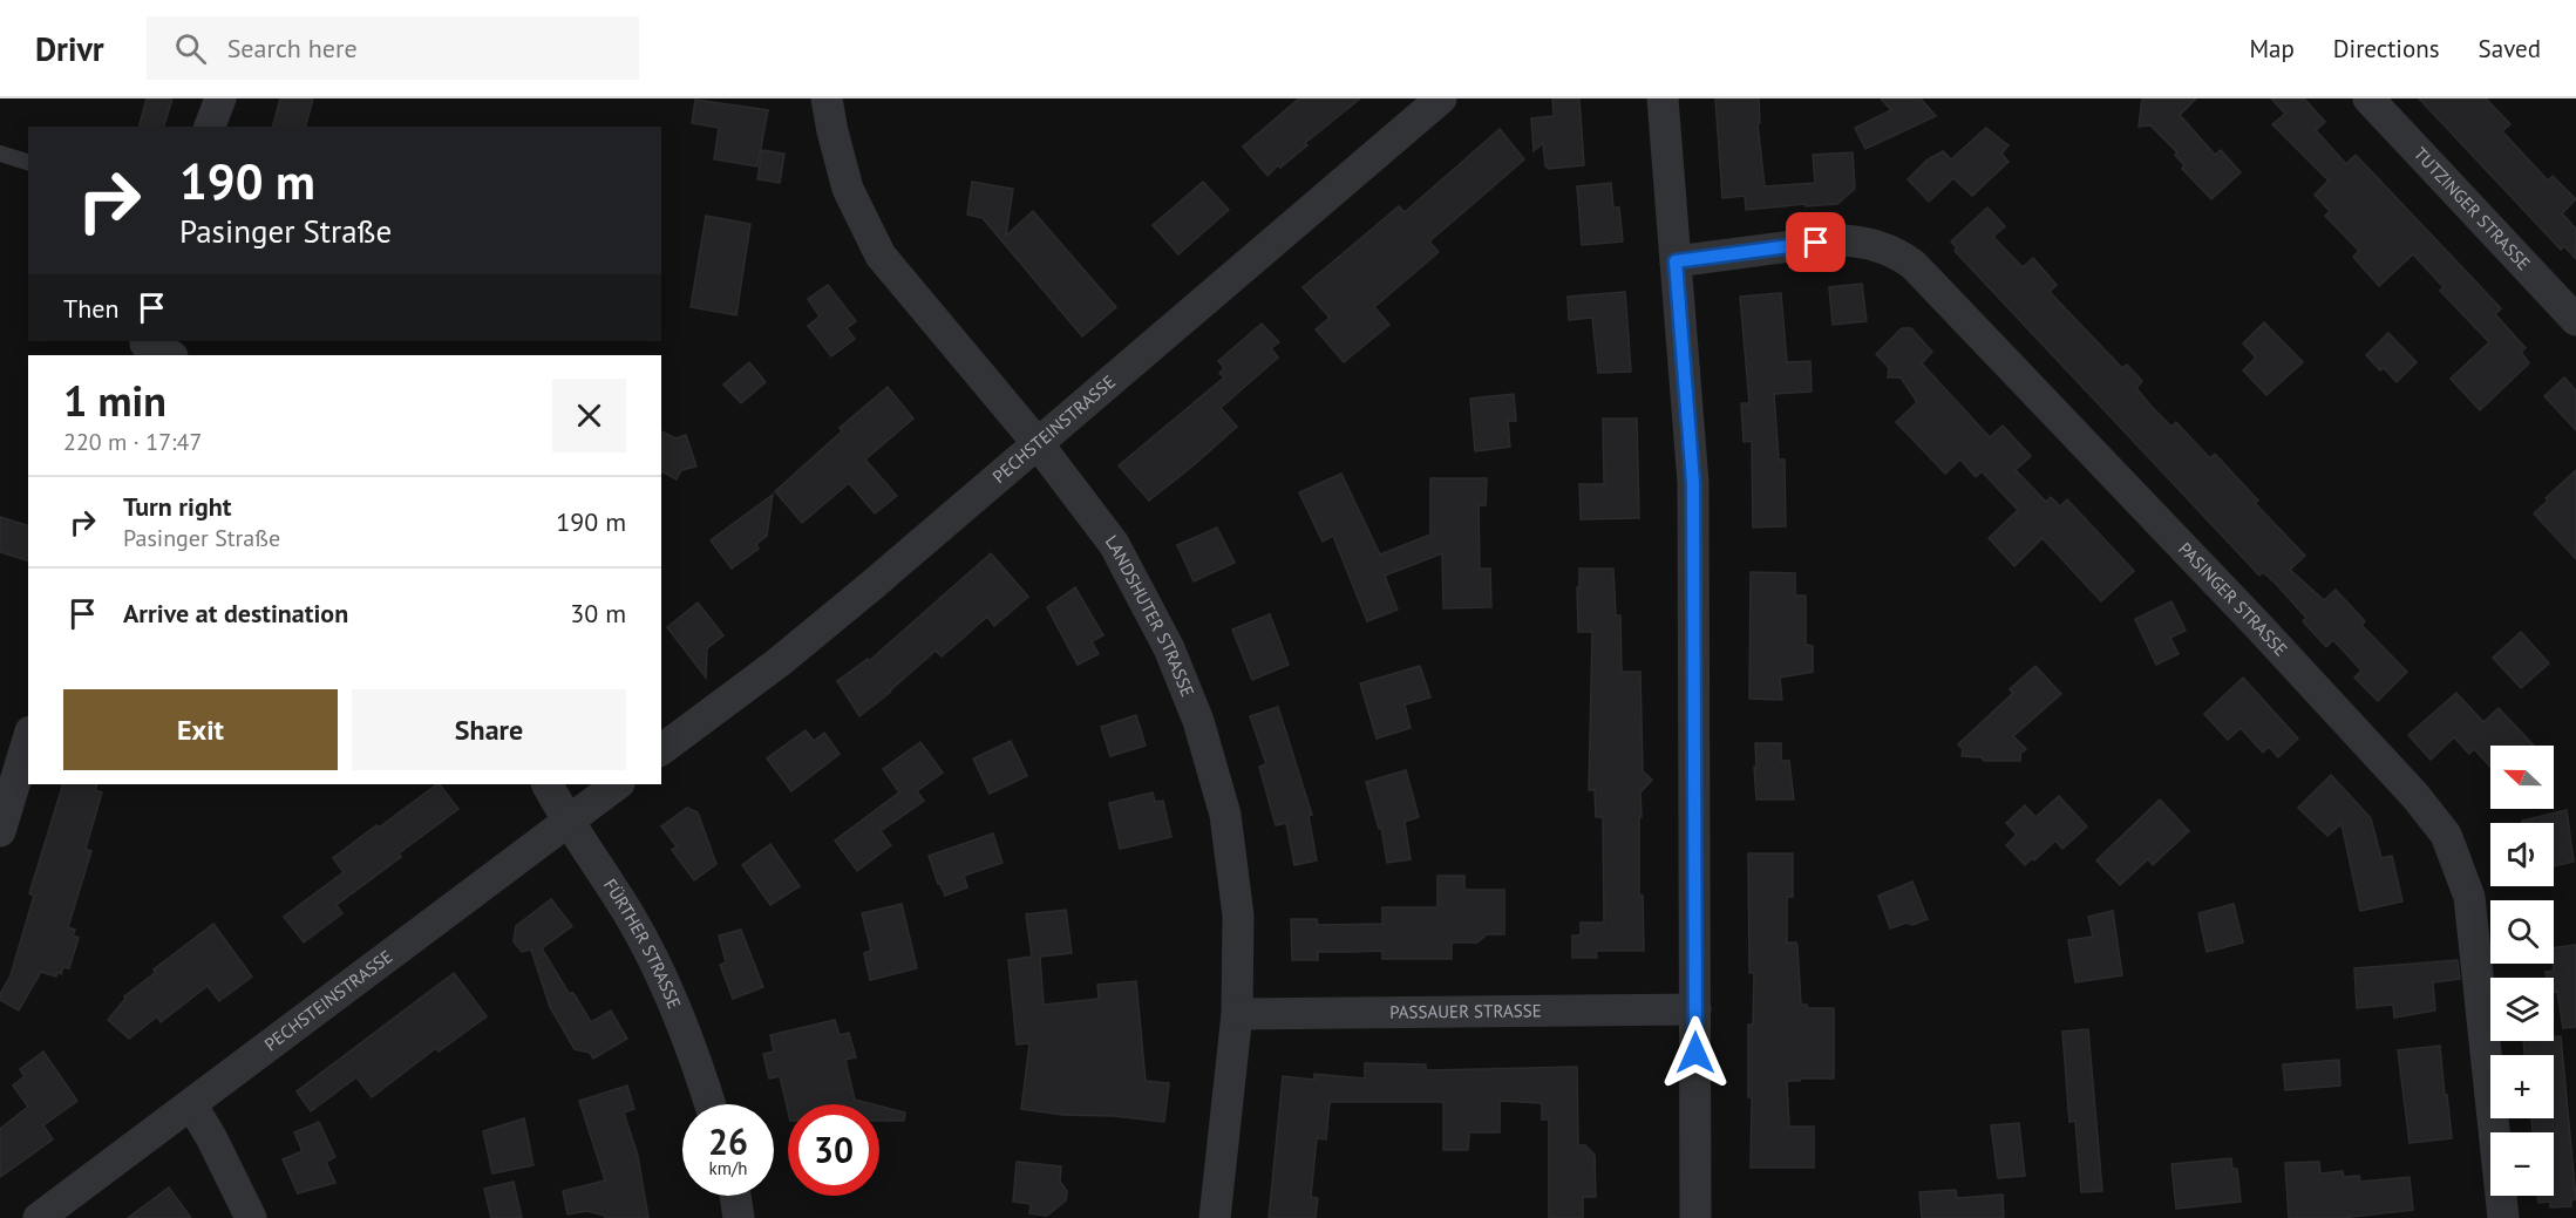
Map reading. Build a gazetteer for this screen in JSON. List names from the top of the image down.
{
  "streets": {
    "street": [
      "TUTZINGER STRASSE",
      "PECHSTEINSTRASSE",
      "PASINGER STRASSE",
      "LANDSHUTER STRASSE",
      "FÜRTHER STRASSE",
      "PASSAUER STRASSE"
    ]
  },
  "crossings": [
    ["PECHSTEINSTRASSE", "LANDSHUTER STRASSE"],
    ["PECHSTEINSTRASSE", "FÜRTHER STRASSE"],
    ["LANDSHUTER STRASSE", "PASSAUER STRASSE"]
  ],
  "north": "left",
  "page": {
    "header": "Drivr",
    "search": "Search here",
    "nav": ["Map", "Directions", "Saved"],
    "turn": ["190 m", "Pasinger Straße"],
    "then": "Then",
    "heading": ["1 min", "220 m · 17:47"],
    "list": [
      {
        "name": "Turn right",
        "note": "Pasinger Straße",
        "value": "190 m"
      },
      {
        "name": "Arrive at destination",
        "value": "30 m"
      }
    ],
    "buttons": ["Exit", "Share"],
    "map_buttons": ["+", "−"],
    "speed": "26 km/h",
    "limit": "30"
  }
}
